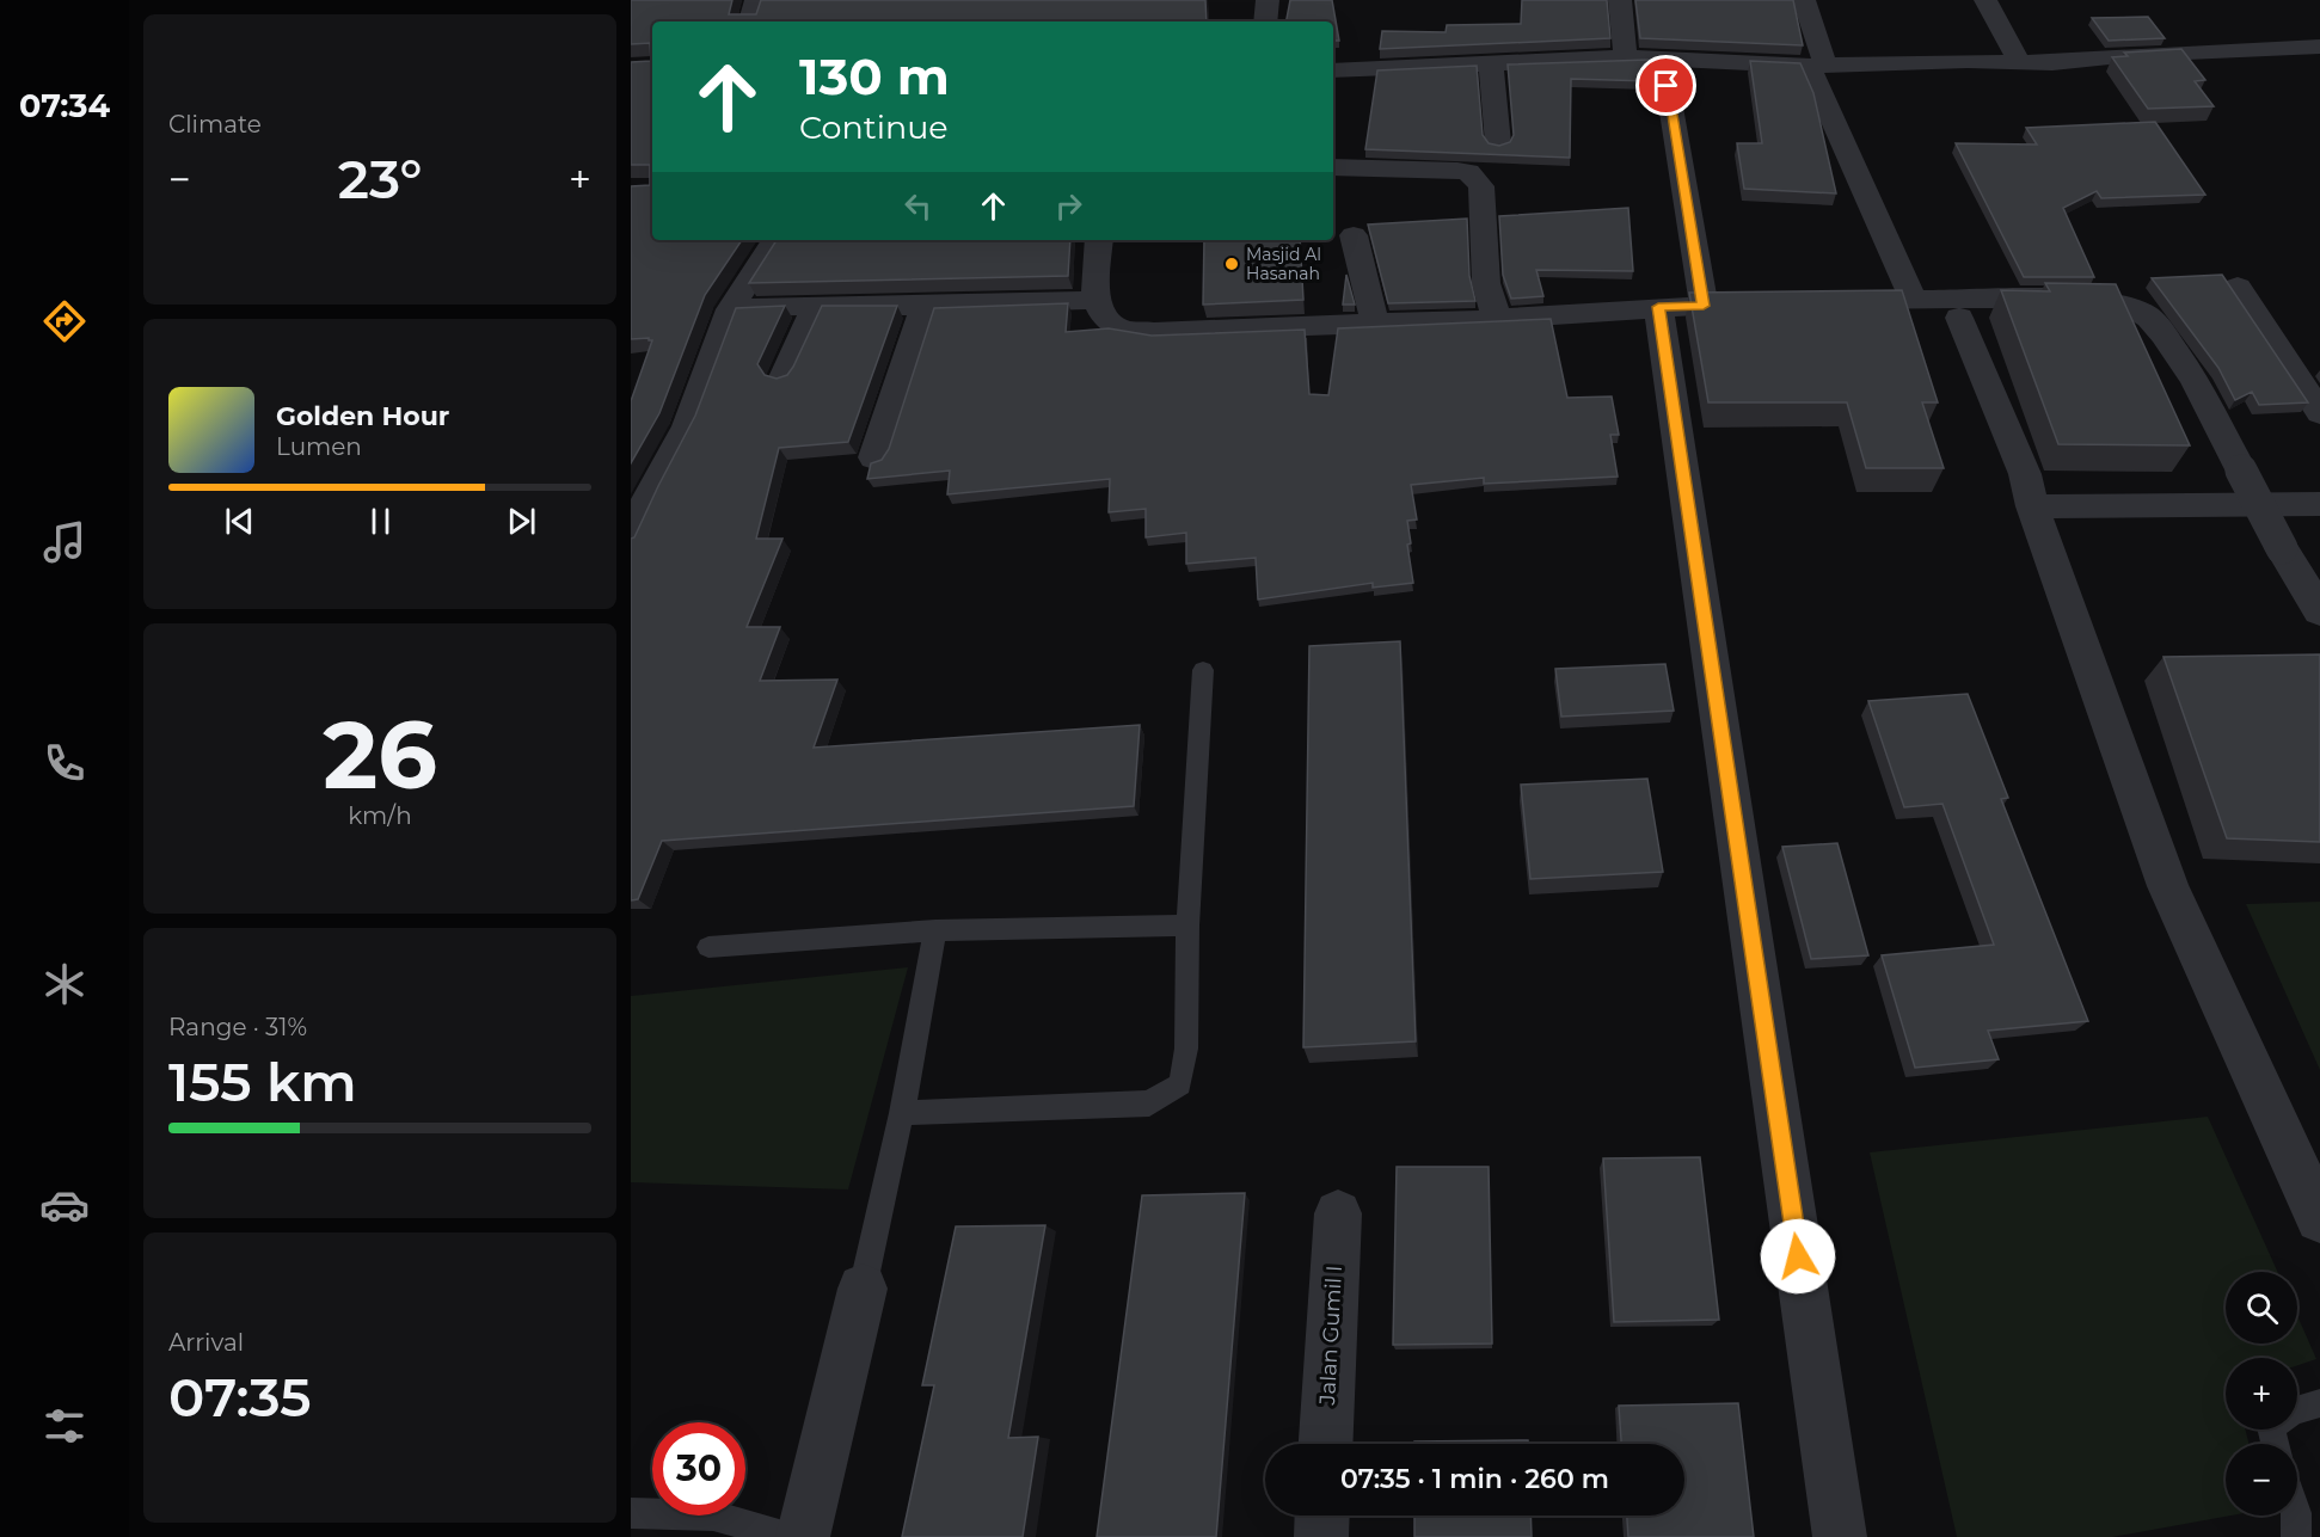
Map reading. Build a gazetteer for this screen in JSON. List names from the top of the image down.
{
  "streets": {
    "street": ["Jalan Gumil I"]
  },
  "places": ["Masjid Al Hasanah"],
  "page": {
    "tabs": "07:34",
    "tile": [
      "Climate",
      ["26", "km/h"],
      ["Range · 31%", "155 km"],
      ["Arrival", "07:35"]
    ],
    "turn": ["130 m", "Continue"],
    "heat": ["−", "23°", "+"],
    "song": ["Golden Hour", "Lumen"],
    "map_buttons": ["+", "−"],
    "limit": "30",
    "trip": "07:35 · 1 min · 260 m"
  }
}
